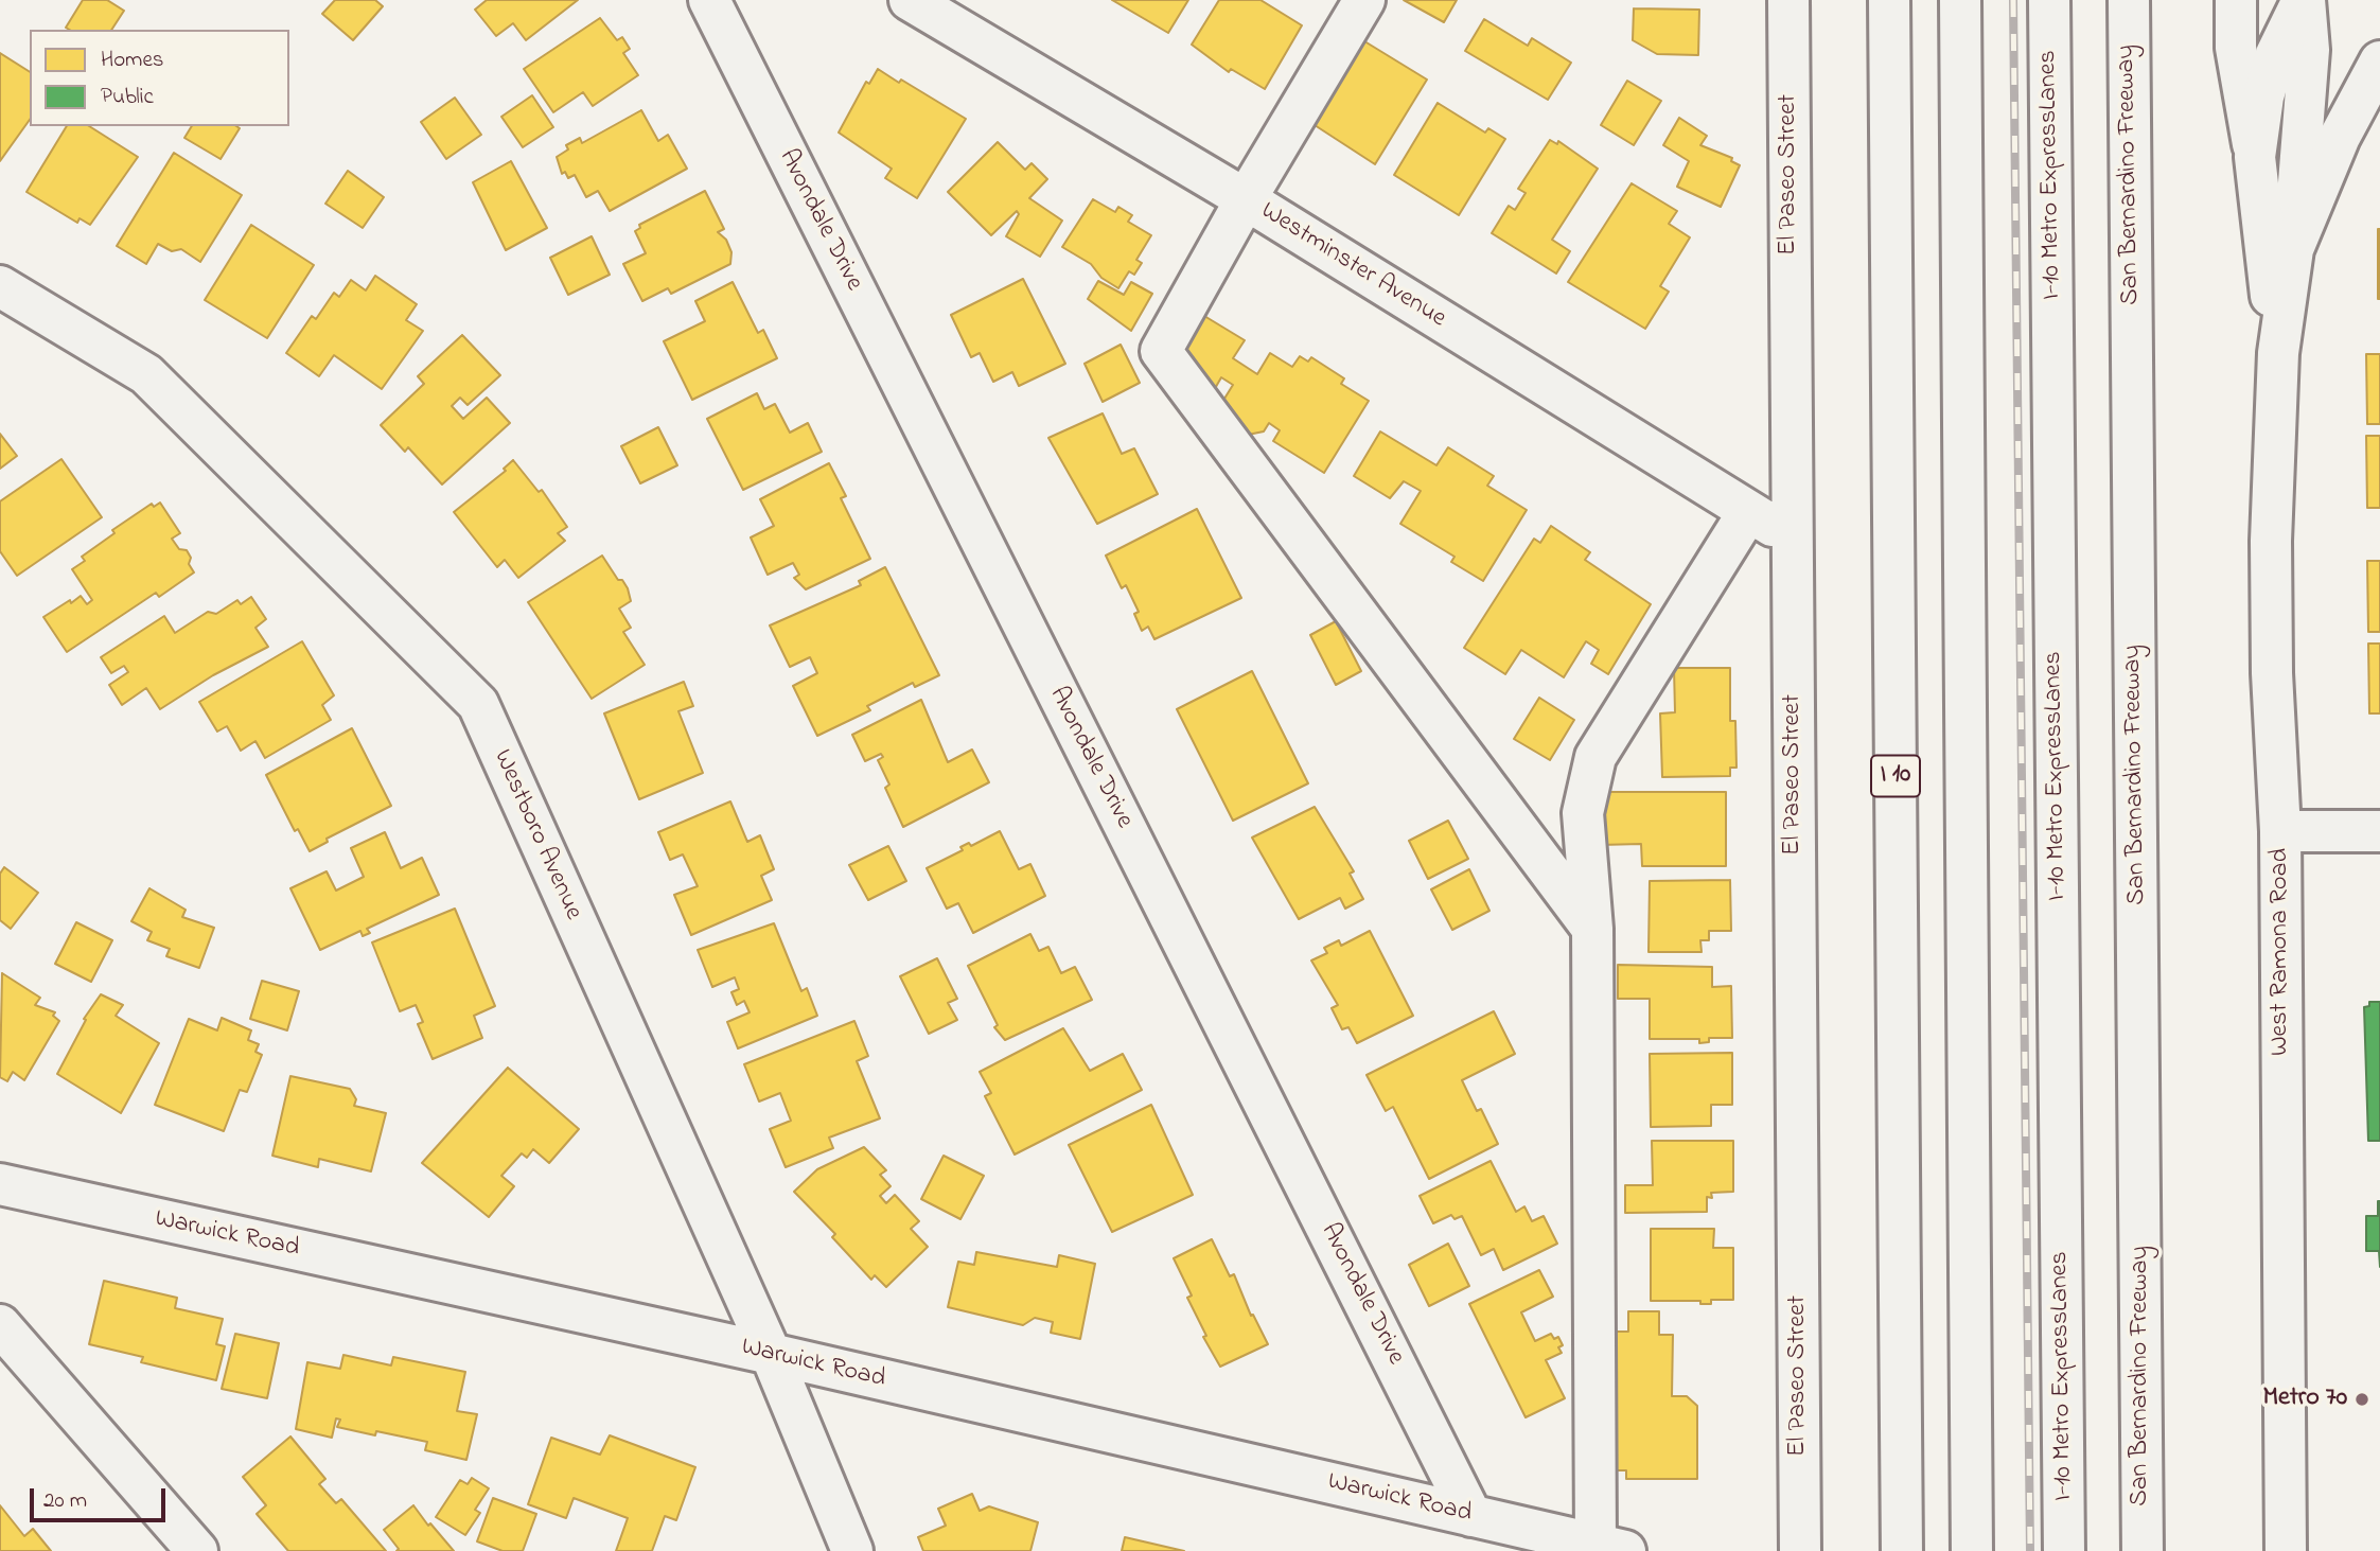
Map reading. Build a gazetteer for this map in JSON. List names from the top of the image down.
{
  "streets": {
    "main road": [
      "El Paseo Street",
      "I-10 Metro ExpressLanes",
      "San Bernardino Freeway",
      "Avondale Drive",
      "Westminster Avenue",
      "I 10",
      "Westboro Avenue",
      "West Ramona Road",
      "Warwick Road"
    ]
  },
  "crossings": [
    ["El Paseo Street", "Westminster Avenue"],
    ["Avondale Drive", "Warwick Road"],
    ["Westboro Avenue", "Warwick Road"]
  ],
  "places": ["Metro 70"],
  "legend": ["Homes", "Public"],
  "scale_bar": "20 m"
}
